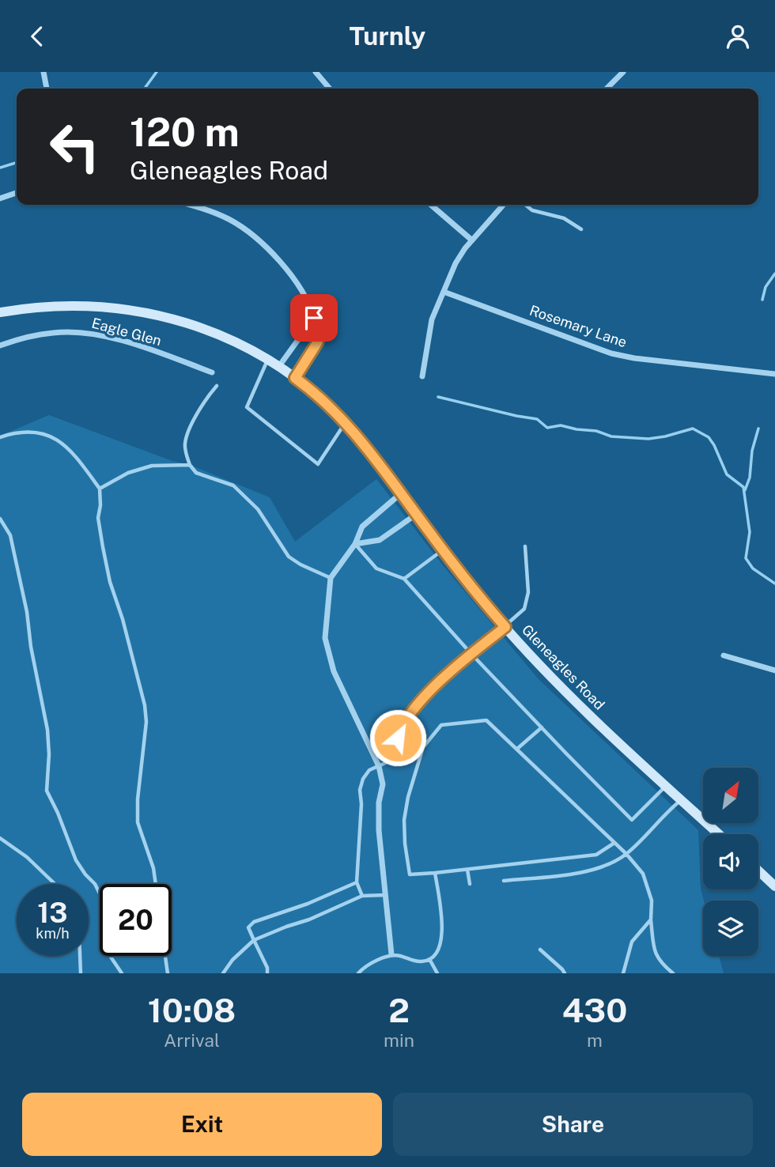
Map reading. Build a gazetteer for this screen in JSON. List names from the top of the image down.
{
  "streets": {
    "street": ["Rosemary Lane", "Eagle Glen", "Gleneagles Road"]
  },
  "north": "top right",
  "page": {
    "header": "Turnly",
    "turn": ["120 m", "Gleneagles Road"],
    "speed": "13 km/h",
    "limit": "20",
    "eta": [
      "10:08",
      "Arrival",
      "2",
      "min",
      "430",
      "m"
    ],
    "buttons": ["Exit", "Share"]
  }
}
